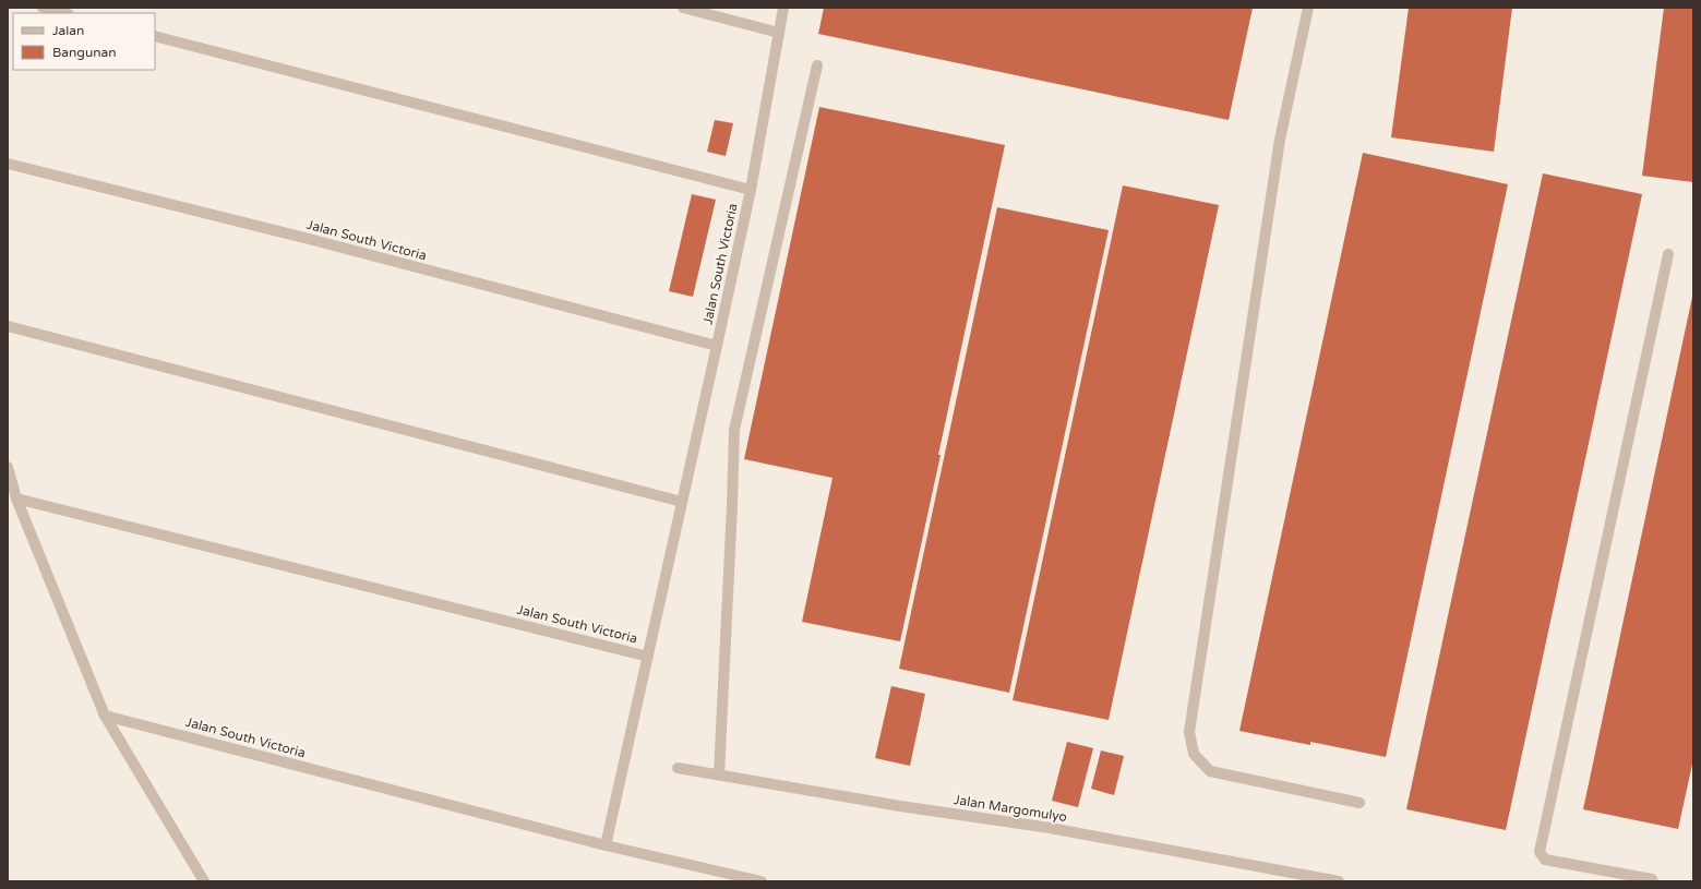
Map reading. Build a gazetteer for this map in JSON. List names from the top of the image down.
{
  "streets": {
    "street": ["Jalan South Victoria", "Jalan Margomulyo"]
  },
  "legend": ["Jalan", "Bangunan"]
}
